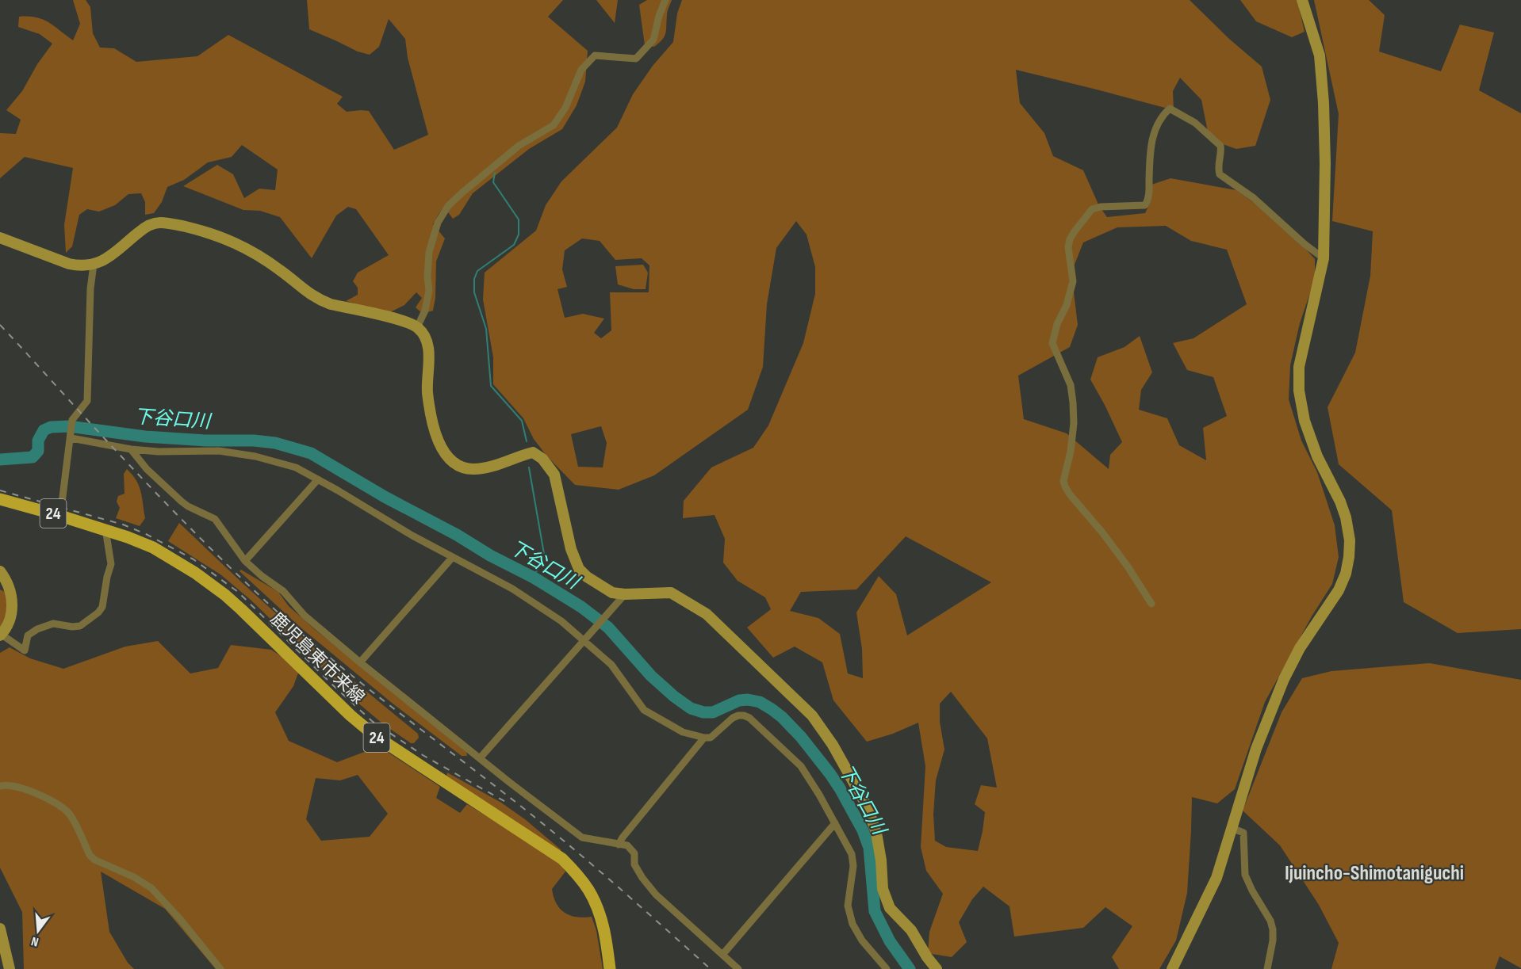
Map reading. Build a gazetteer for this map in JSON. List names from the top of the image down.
{
  "streets": {
    "main road": ["24", "鹿児島東市来線"]
  },
  "districts": ["Ijuincho-Shimotaniguchi"],
  "water": ["下谷口川"],
  "north": "bottom"
}
